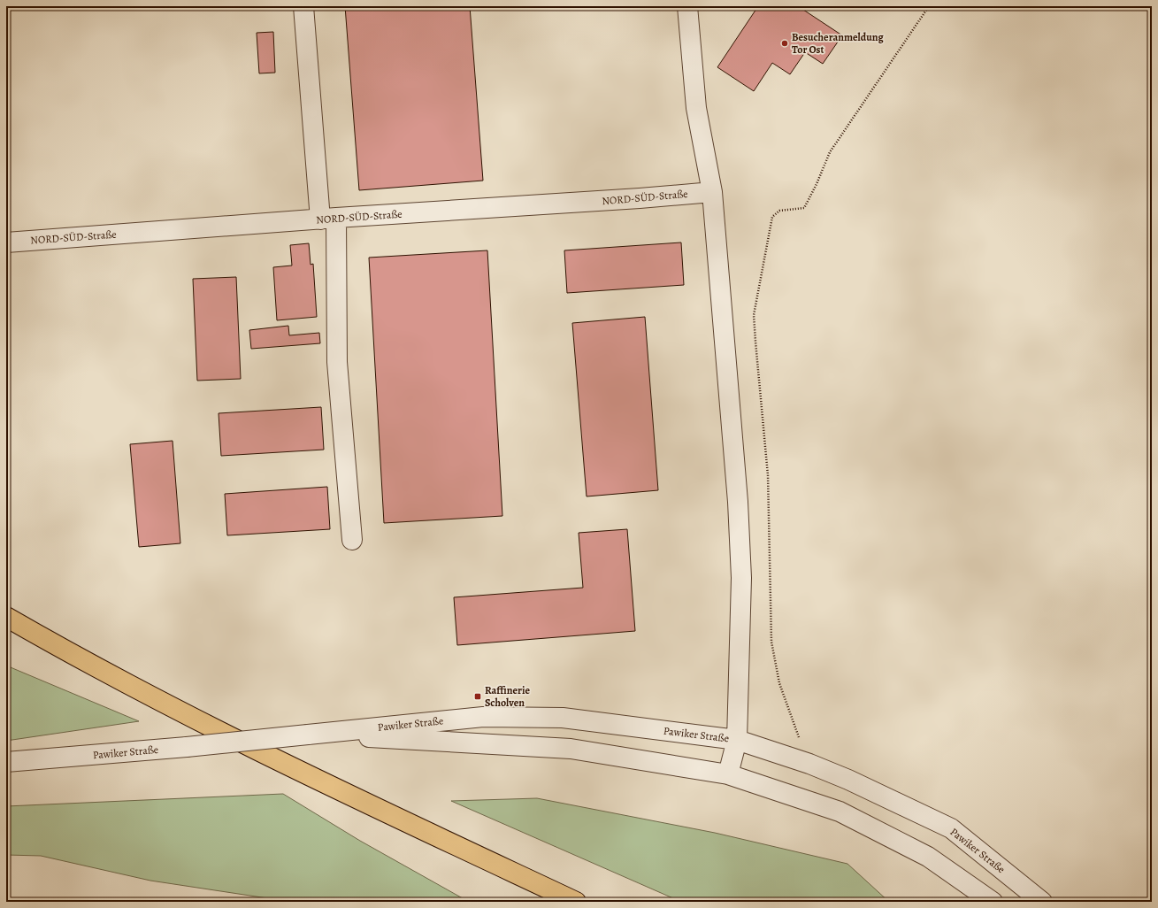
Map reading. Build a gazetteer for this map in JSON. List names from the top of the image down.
{
  "streets": {
    "street": ["NORD-SÜD-Straße", "Pawiker Straße"]
  },
  "places": {
    "other": ["Besucheranmeldung Tor Ost"],
    "transit": ["Raffinerie Scholven"]
  }
}
